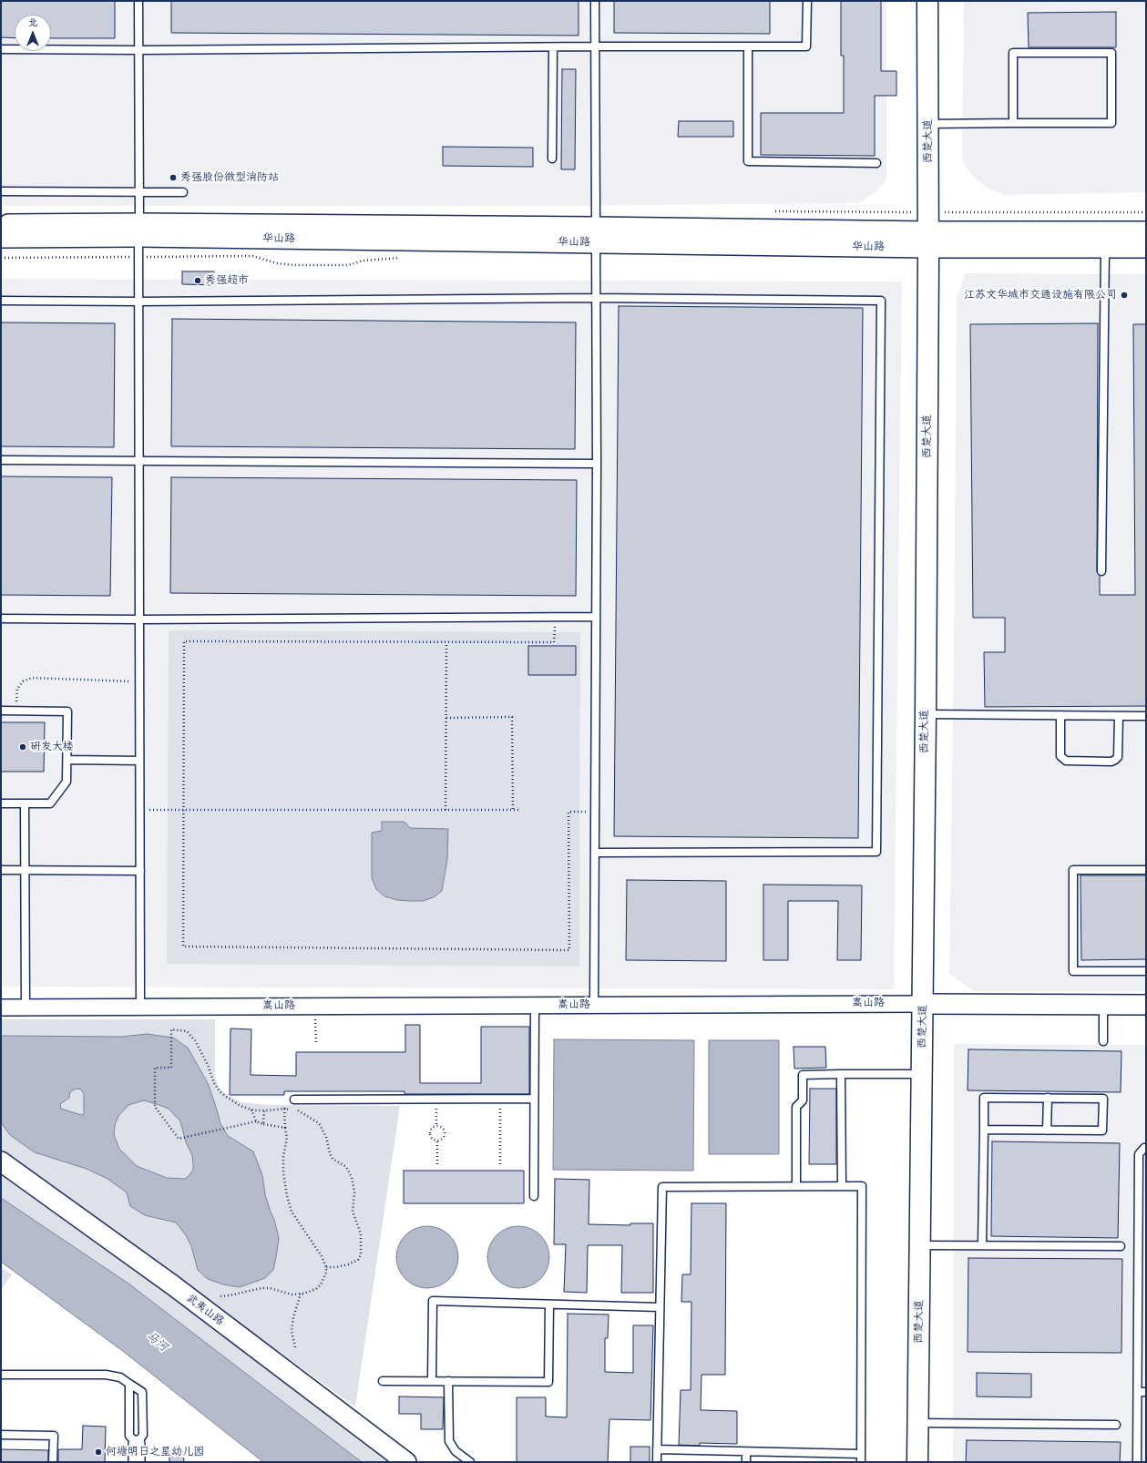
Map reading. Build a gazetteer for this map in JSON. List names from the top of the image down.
{
  "streets": {
    "main road": ["西楚大道"],
    "street": ["华山路", "嵩山路", "武夷山路"]
  },
  "crossings": [
    ["西楚大道", "华山路"],
    ["西楚大道", "嵩山路"]
  ],
  "water": ["马河"],
  "places": [
    "秀强股份微型消防站",
    "秀强超市",
    "江苏文华城市交通设施有限公司",
    "研发大楼",
    "何塘明日之星幼儿园"
  ],
  "north": "top"
}
